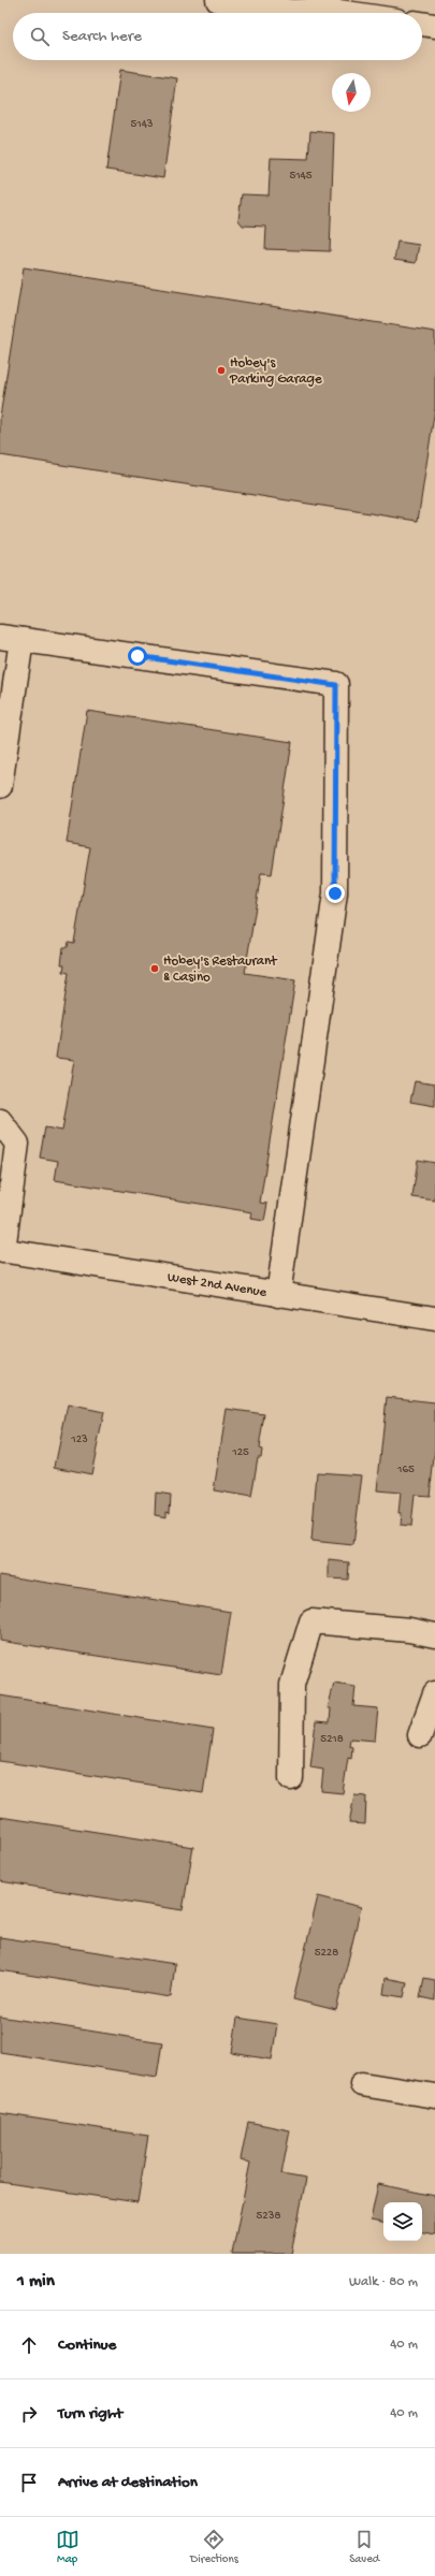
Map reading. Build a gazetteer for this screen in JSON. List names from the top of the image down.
{
  "streets": {
    "street": ["West 2nd Avenue"]
  },
  "places": ["Hobey's Parking Garage", "Hobey's Restaurant & Casino"],
  "house_numbers": [
    "5143",
    "5145",
    "123",
    "125",
    "165",
    "5218",
    "5228",
    "5238"
  ],
  "north": "bottom",
  "page": {
    "search": "Search here",
    "heading": ["1 min", "Walk · 80 m"],
    "list": [
      ["Continue", "40 m"],
      ["Turn right", "40 m"],
      "Arrive at destination"
    ],
    "nav": ["Map", "Directions", "Saved"]
  }
}
